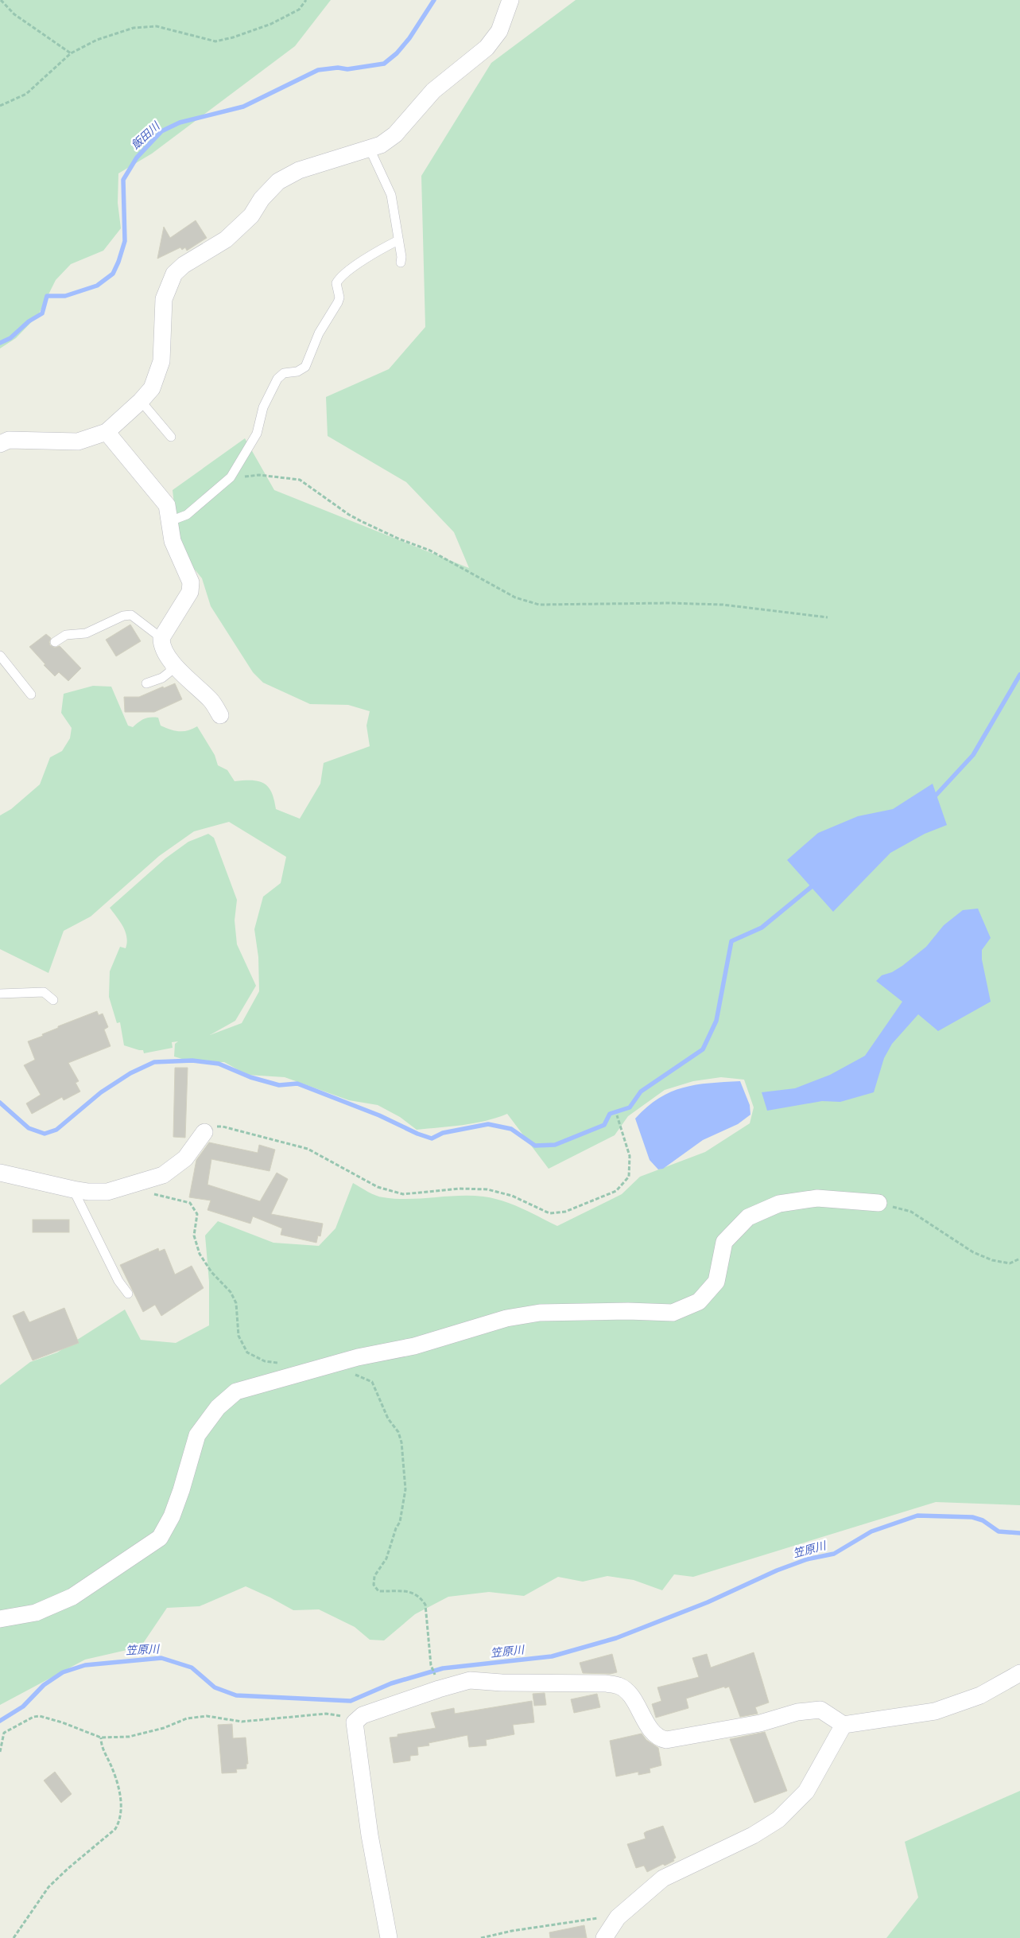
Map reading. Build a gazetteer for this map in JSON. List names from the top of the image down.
{
  "water": ["飯田川", "笠原川"]
}
